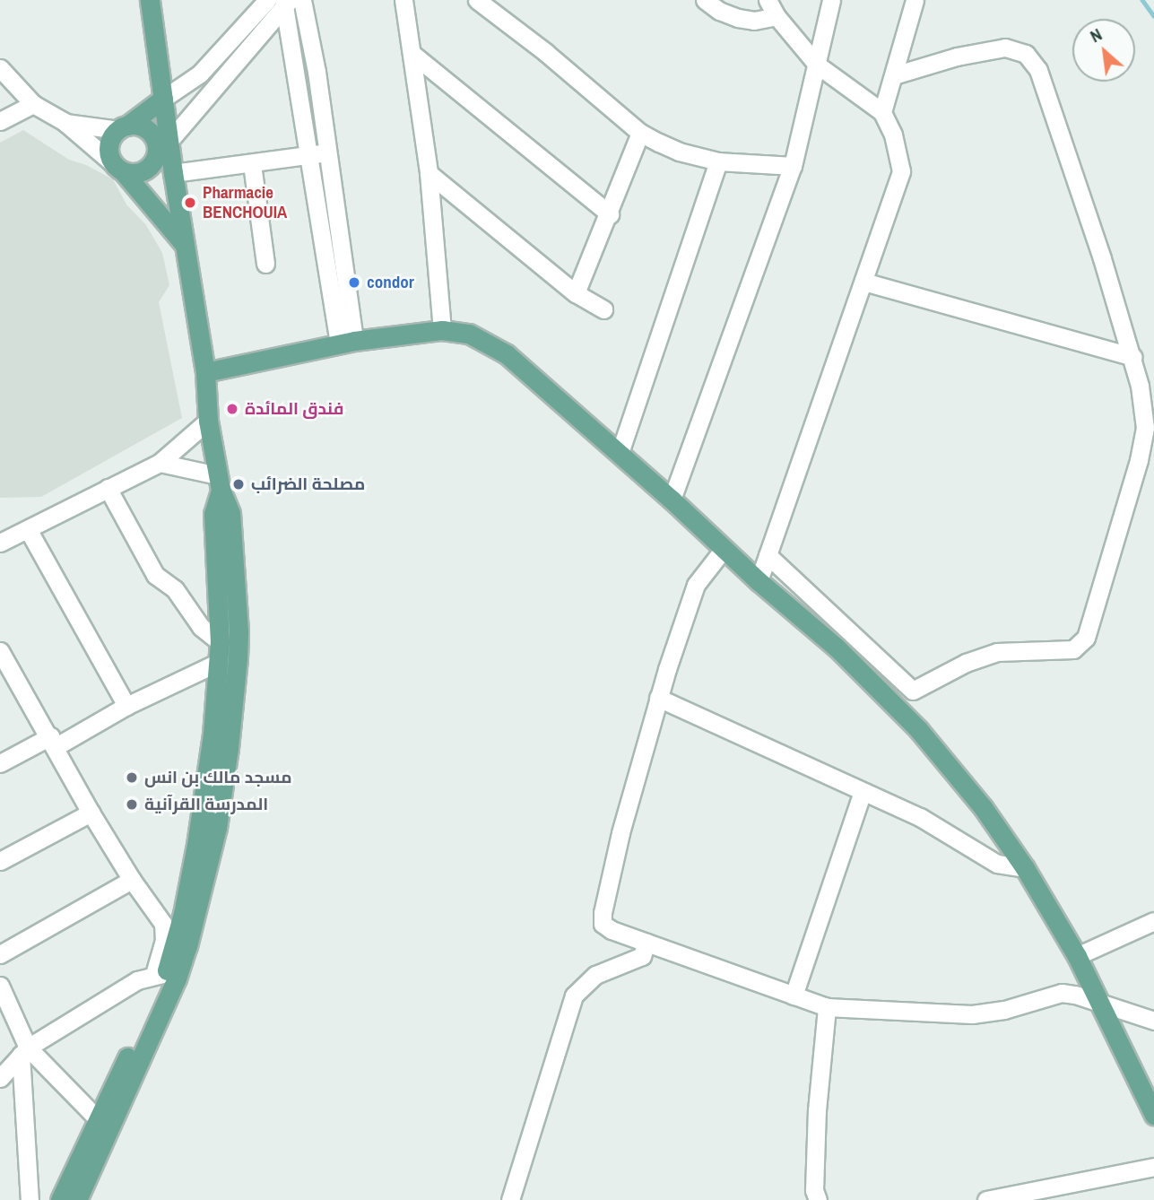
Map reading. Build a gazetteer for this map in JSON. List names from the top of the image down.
{
  "places": [
    "Pharmacie BENCHOUIA",
    "condor",
    "فندق المائدة",
    "مصلحة الضرائب",
    "مسجد مالك بن انس",
    "المدرسة القرآنية"
  ],
  "north": "top left"
}
